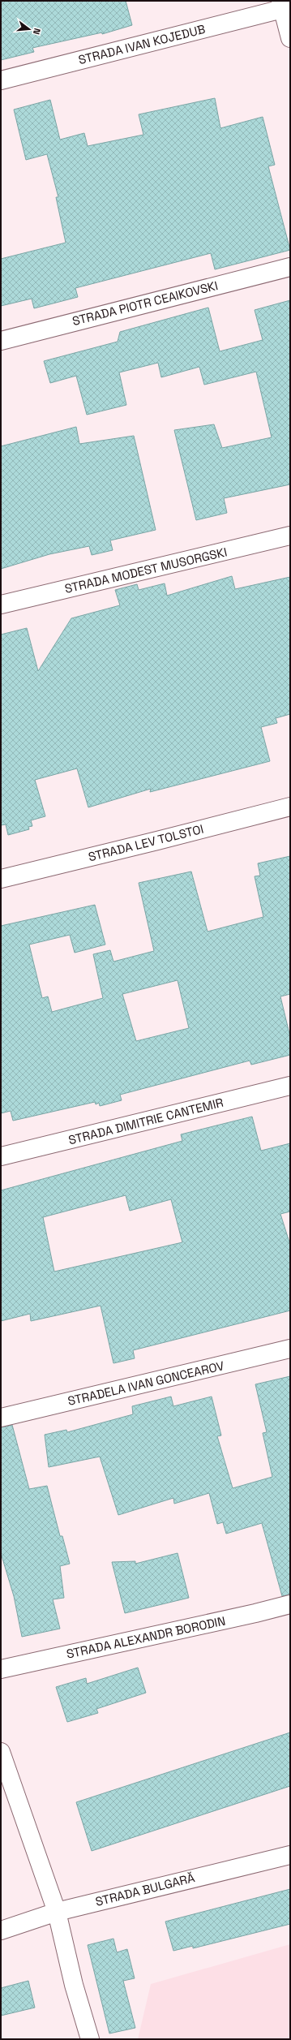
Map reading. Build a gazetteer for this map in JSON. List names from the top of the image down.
{
  "streets": {
    "street": [
      "STRADA IVAN KOJEDUB",
      "STRADA PIOTR CEAIKOVSKI",
      "STRADA MODEST MUSORGSKI",
      "STRADA LEV TOLSTOI",
      "STRADA DIMITRIE CANTEMIR",
      "STRADELA IVAN GONCEAROV",
      "STRADA ALEXANDR BORODIN",
      "STRADA BULGARĂ"
    ]
  },
  "north": "right"
}
